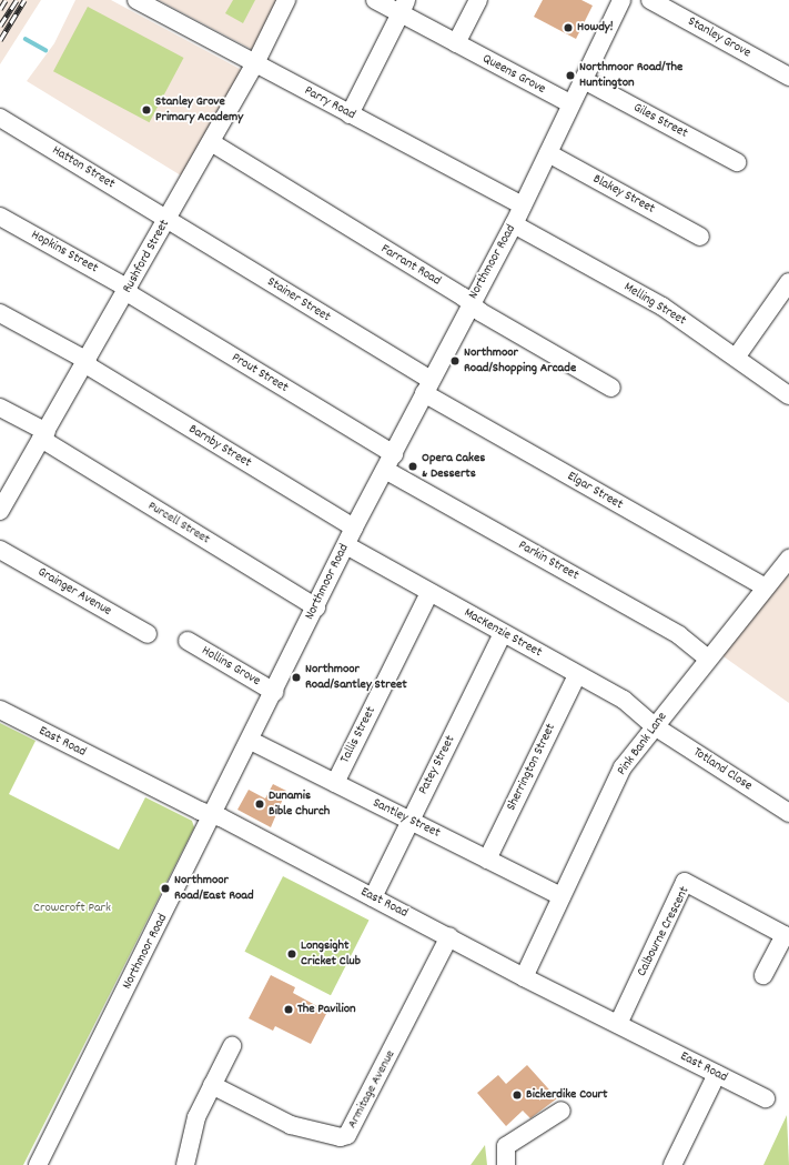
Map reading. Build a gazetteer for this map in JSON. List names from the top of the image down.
{
  "streets": {
    "street": [
      "Stanley Grove",
      "Queens Grove",
      "Parry Road",
      "Giles Street",
      "Hatton Street",
      "Blakey Street",
      "Hopkins Street",
      "Rushford Street",
      "Northmoor Road",
      "Farrant Road",
      "Stainer Street",
      "Melling Street",
      "Prout Street",
      "Barnby Street",
      "Elgar Street",
      "Purcell Street",
      "Parkin Street",
      "Grainger Avenue",
      "MacKenzie Street",
      "Hollins Grove",
      "Tallis Street",
      "East Road",
      "Pink Bank Lane",
      "Patey Street",
      "Sherrington Street",
      "Totland Close",
      "Santley Street",
      "Calbourne Crescent",
      "Armitage Avenue"
    ]
  },
  "crossings": [
    ["Queens Grove", "Northmoor Road"],
    ["Parry Road", "Rushford Street"],
    ["Parry Road", "Northmoor Road"],
    ["Giles Street", "Northmoor Road"],
    ["Hatton Street", "Rushford Street"],
    ["Hatton Street", "Stainer Street"],
    ["Blakey Street", "Northmoor Road"],
    ["Hopkins Street", "Rushford Street"],
    ["Hopkins Street", "Prout Street"],
    ["Rushford Street", "Farrant Road"],
    ["Rushford Street", "Stainer Street"],
    ["Rushford Street", "Prout Street"],
    ["Rushford Street", "Barnby Street"],
    ["Rushford Street", "Purcell Street"],
    ["Northmoor Road", "Farrant Road"],
    ["Northmoor Road", "Stainer Street"],
    ["Northmoor Road", "Melling Street"],
    ["Northmoor Road", "Prout Street"],
    ["Northmoor Road", "Barnby Street"],
    ["Northmoor Road", "Elgar Street"],
    ["Northmoor Road", "Purcell Street"],
    ["Northmoor Road", "Parkin Street"],
    ["Northmoor Road", "MacKenzie Street"],
    ["Northmoor Road", "Hollins Grove"],
    ["Northmoor Road", "East Road"],
    ["Northmoor Road", "Santley Street"],
    ["Stainer Street", "Elgar Street"],
    ["Prout Street", "Parkin Street"],
    ["Elgar Street", "Pink Bank Lane"],
    ["Parkin Street", "Pink Bank Lane"],
    ["MacKenzie Street", "Tallis Street"],
    ["MacKenzie Street", "Pink Bank Lane"],
    ["MacKenzie Street", "Patey Street"],
    ["MacKenzie Street", "Sherrington Street"],
    ["MacKenzie Street", "Totland Close"],
    ["Tallis Street", "Santley Street"],
    ["East Road", "Pink Bank Lane"],
    ["East Road", "Patey Street"],
    ["East Road", "Calbourne Crescent"],
    ["East Road", "Armitage Avenue"],
    ["Pink Bank Lane", "Totland Close"],
    ["Pink Bank Lane", "Santley Street"],
    ["Patey Street", "Santley Street"],
    ["Sherrington Street", "Santley Street"]
  ],
  "parks": ["Crowcroft Park"],
  "places": [
    "Howdy!",
    "Northmoor Road/The Huntington",
    "Stanley Grove Primary Academy",
    "Northmoor Road/Shopping Arcade",
    "Opera Cakes & Desserts",
    "Northmoor Road/Santley Street",
    "Dunamis Bible Church",
    "Northmoor Road/East Road",
    "Longsight Cricket Club",
    "The Pavilion",
    "Bickerdike Court"
  ]
}
